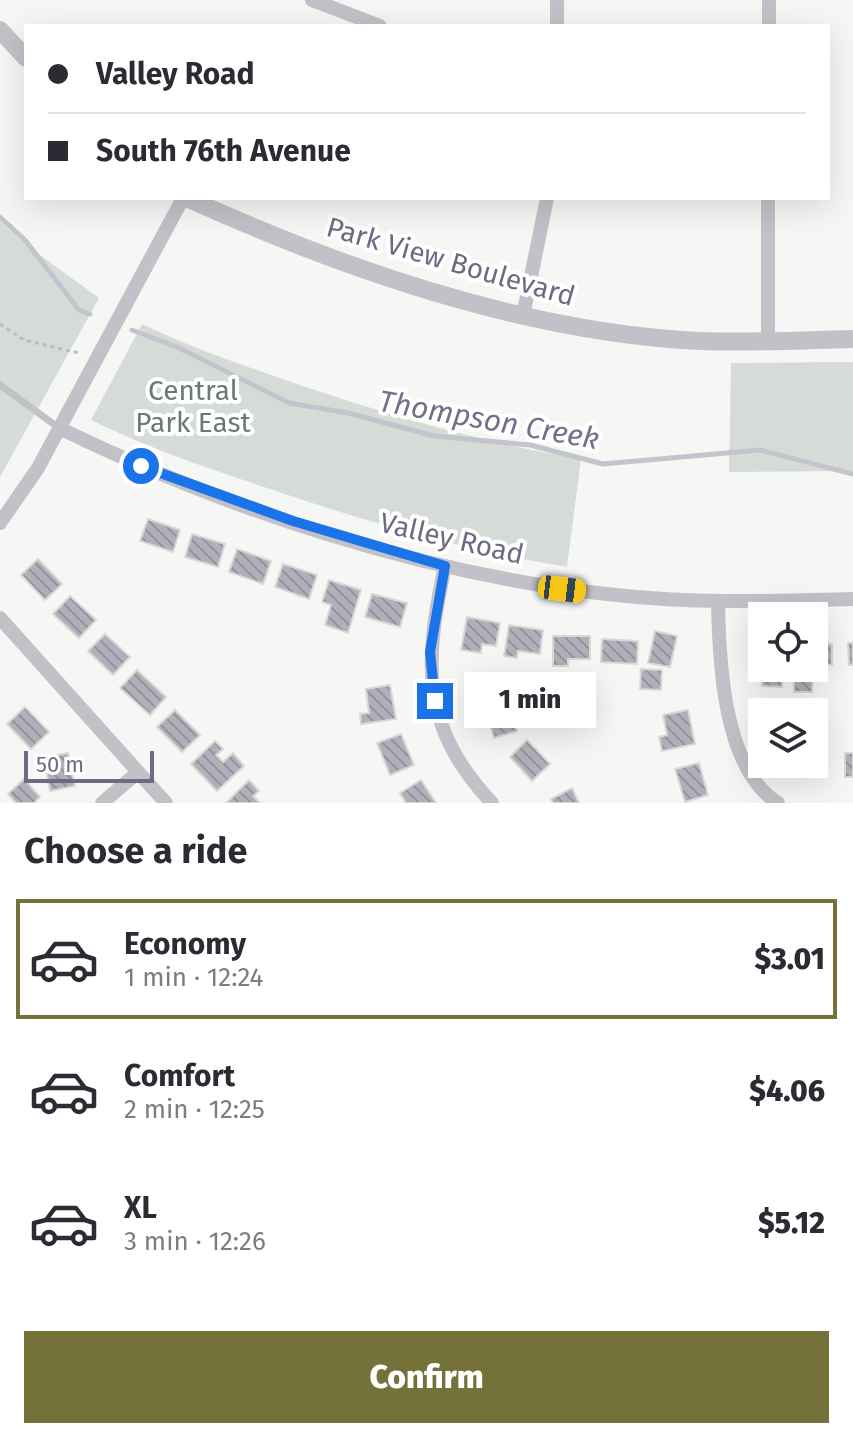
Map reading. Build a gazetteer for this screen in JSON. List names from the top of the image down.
{
  "streets": {
    "street": ["Park View Boulevard", "Valley Road"]
  },
  "water": ["Thompson Creek"],
  "parks": ["Central Park East"],
  "scale_bar": "50 m",
  "page": {
    "banner": ["Valley Road", "South 76th Avenue"],
    "bubble": "1 min",
    "scale": "50 m",
    "heading": "Choose a ride",
    "list": [
      {
        "name": "Economy",
        "note": "1 min · 12:24",
        "value": "$3.01"
      },
      {
        "name": "Comfort",
        "note": "2 min · 12:25",
        "value": "$4.06"
      },
      {
        "name": "XL",
        "note": "3 min · 12:26",
        "value": "$5.12"
      }
    ],
    "buttons": "Confirm"
  }
}
